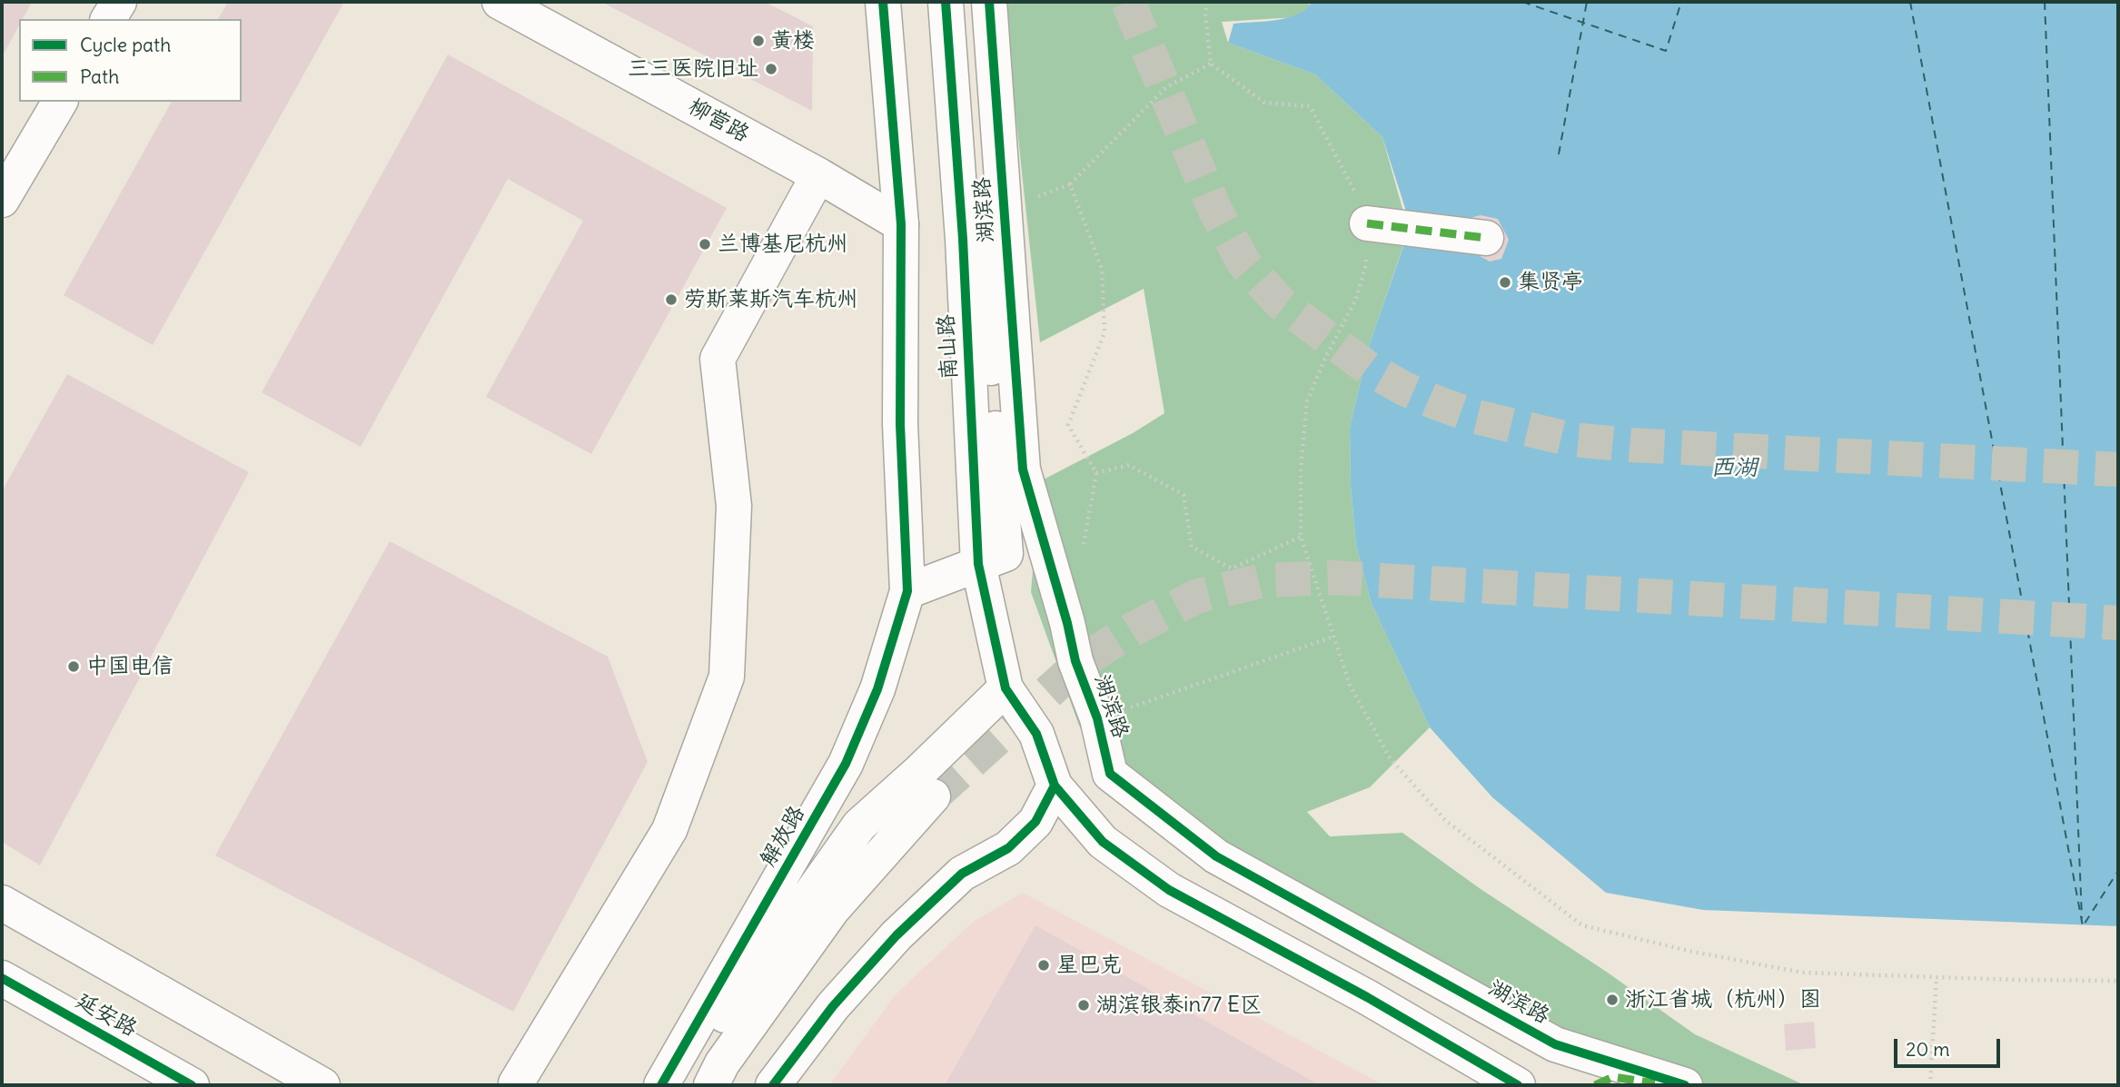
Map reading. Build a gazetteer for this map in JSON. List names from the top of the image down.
{
  "streets": {
    "main road": [
      "柳营路",
      "湖滨路",
      "南山路",
      "解放路",
      "延安路"
    ]
  },
  "crossings": [
    ["柳营路", "南山路"],
    ["南山路", "解放路"]
  ],
  "water": ["西湖"],
  "places": [
    "黄楼",
    "三三医院旧址",
    "兰博基尼杭州",
    "集贤亭",
    "劳斯莱斯汽车杭州",
    "中国电信",
    "星巴克",
    "浙江省城（杭州）图",
    "湖滨银泰in77 E区"
  ],
  "legend": ["Cycle path", "Path"],
  "scale_bar": "20 m"
}
